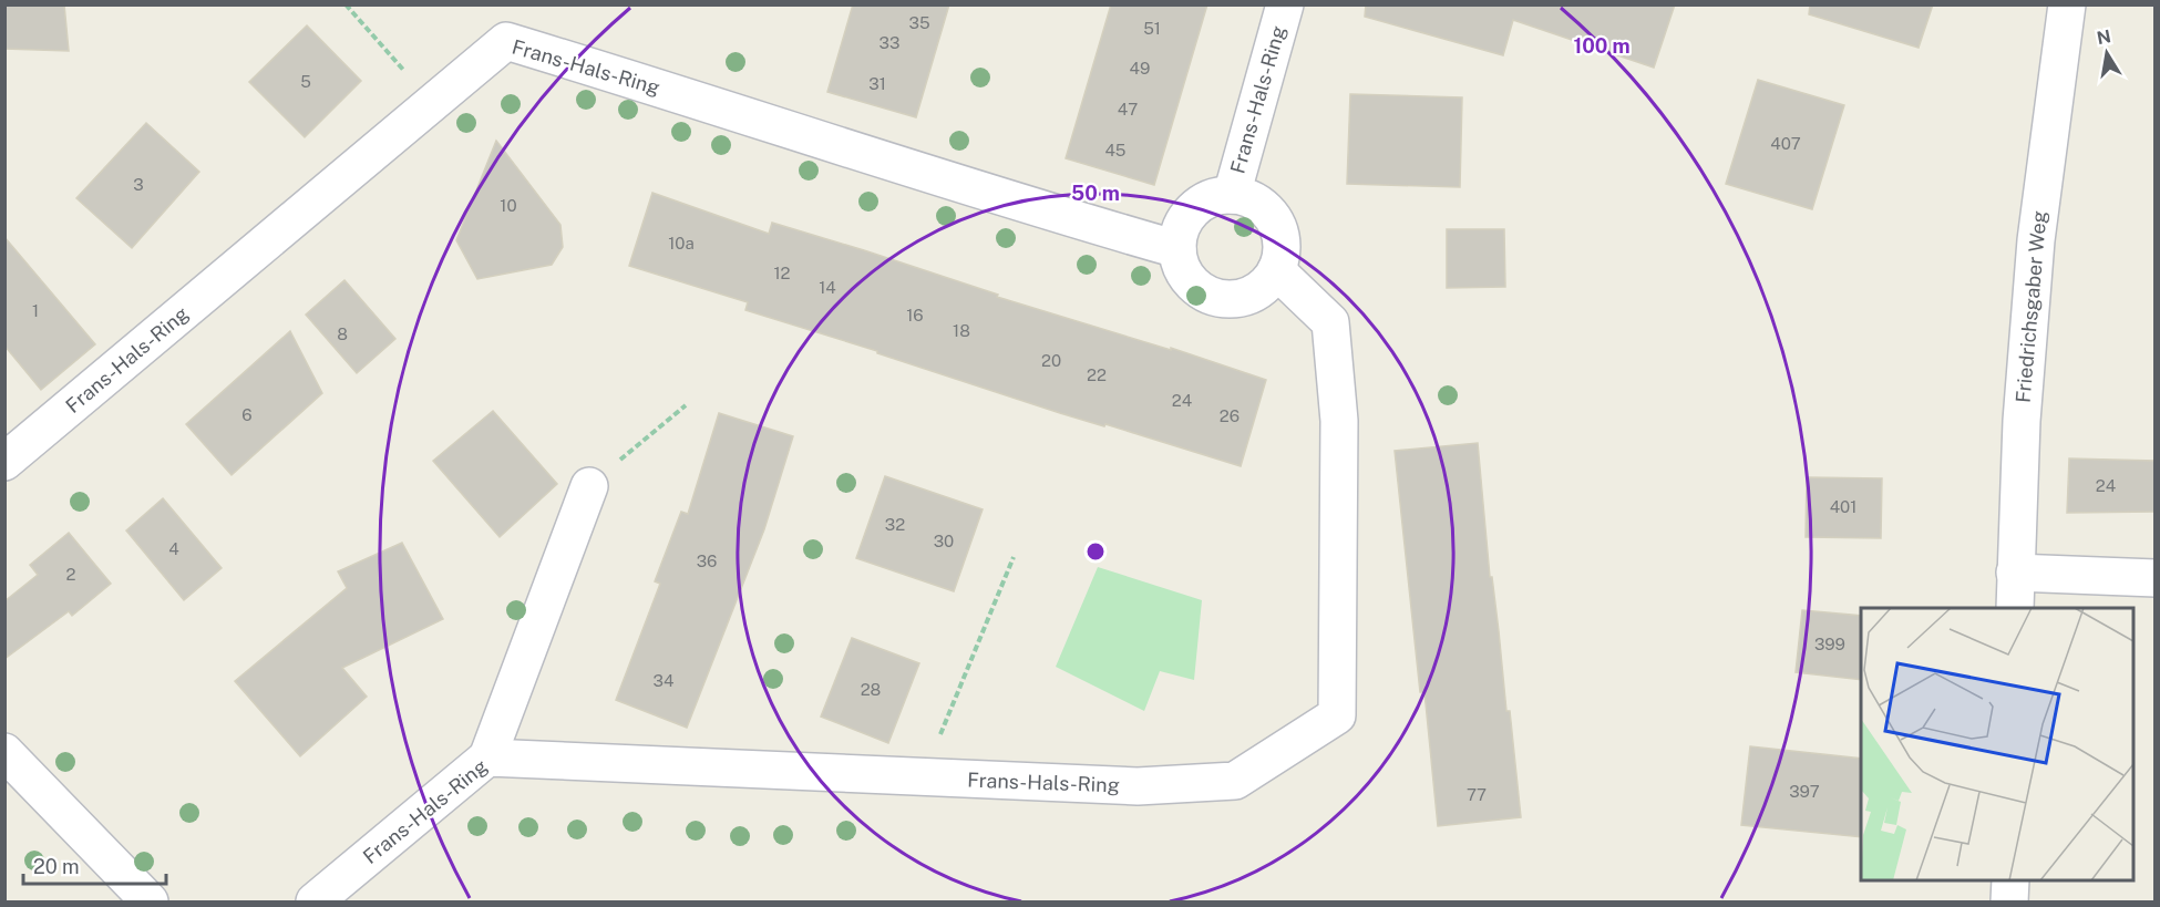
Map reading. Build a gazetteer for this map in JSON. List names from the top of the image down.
{
  "streets": {
    "street": ["Frans-Hals-Ring", "Friedrichsgaber Weg"]
  },
  "house_numbers": [
    "35",
    "51",
    "33",
    "49",
    "5",
    "31",
    "47",
    "407",
    "45",
    "3",
    "10",
    "10a",
    "12",
    "14",
    "1",
    "16",
    "18",
    "8",
    "20",
    "22",
    "24",
    "6",
    "26",
    "24",
    "401",
    "32",
    "30",
    "4",
    "36",
    "2",
    "399",
    "34",
    "28",
    "397",
    "77"
  ],
  "scale_bar": "20 m",
  "north": "top",
  "rings": ["100 m", "50 m"]
}
